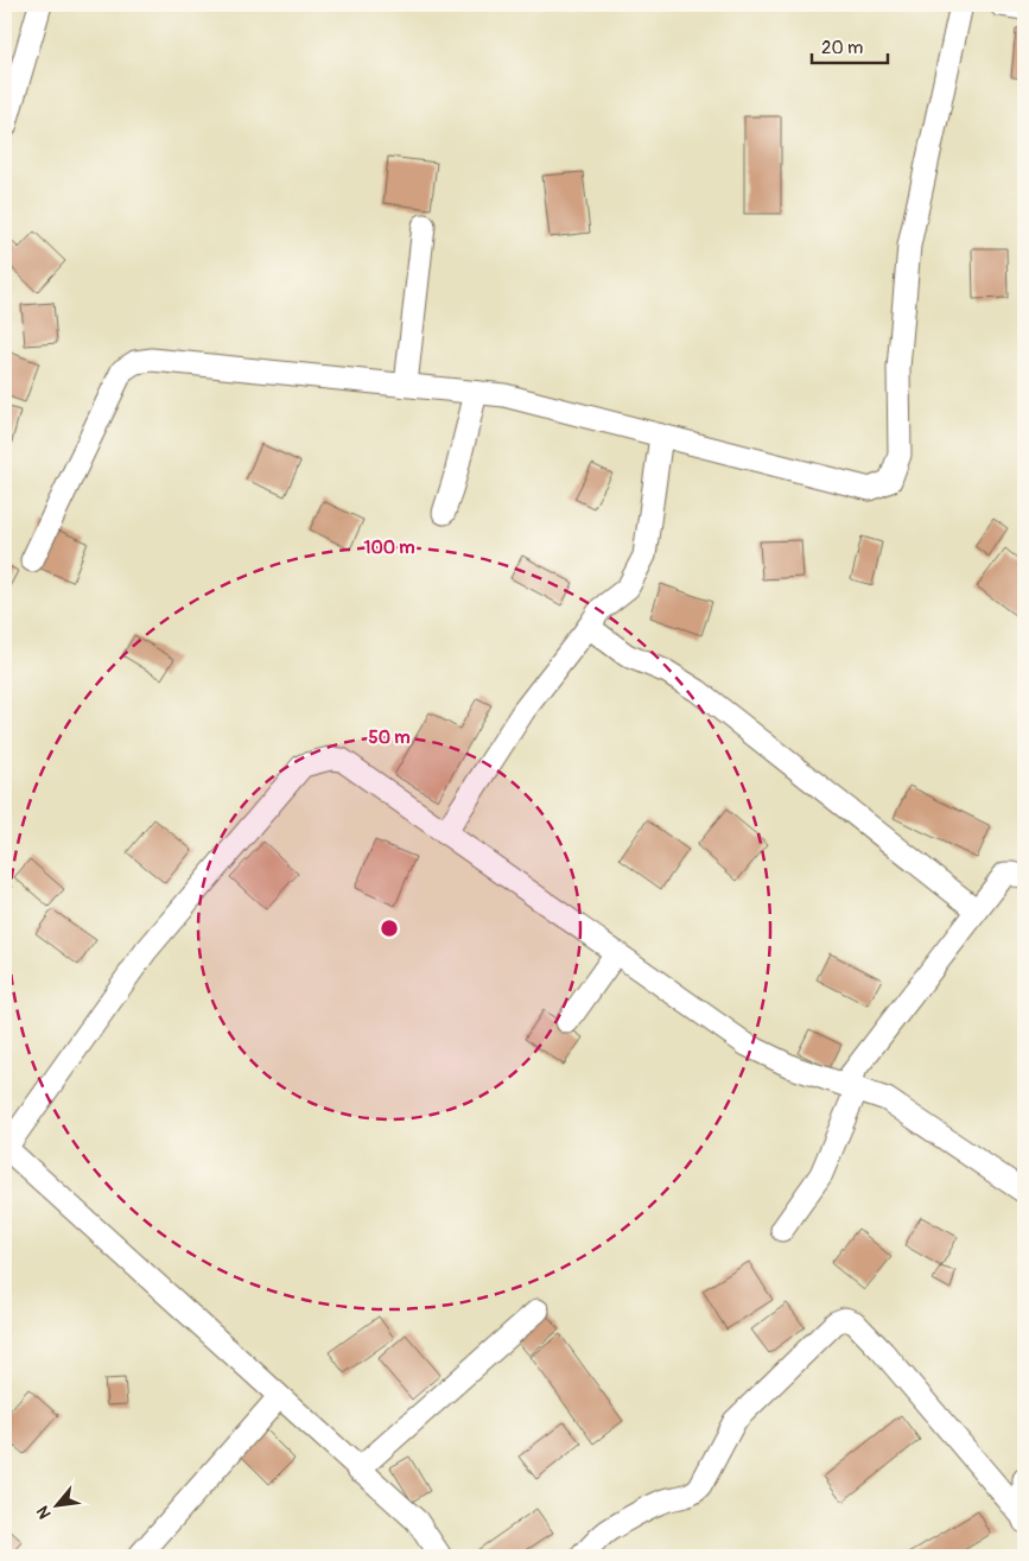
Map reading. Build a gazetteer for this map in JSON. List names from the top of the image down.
{
  "scale_bar": "20 m",
  "north": "bottom left",
  "rings": ["100 m", "50 m"]
}
